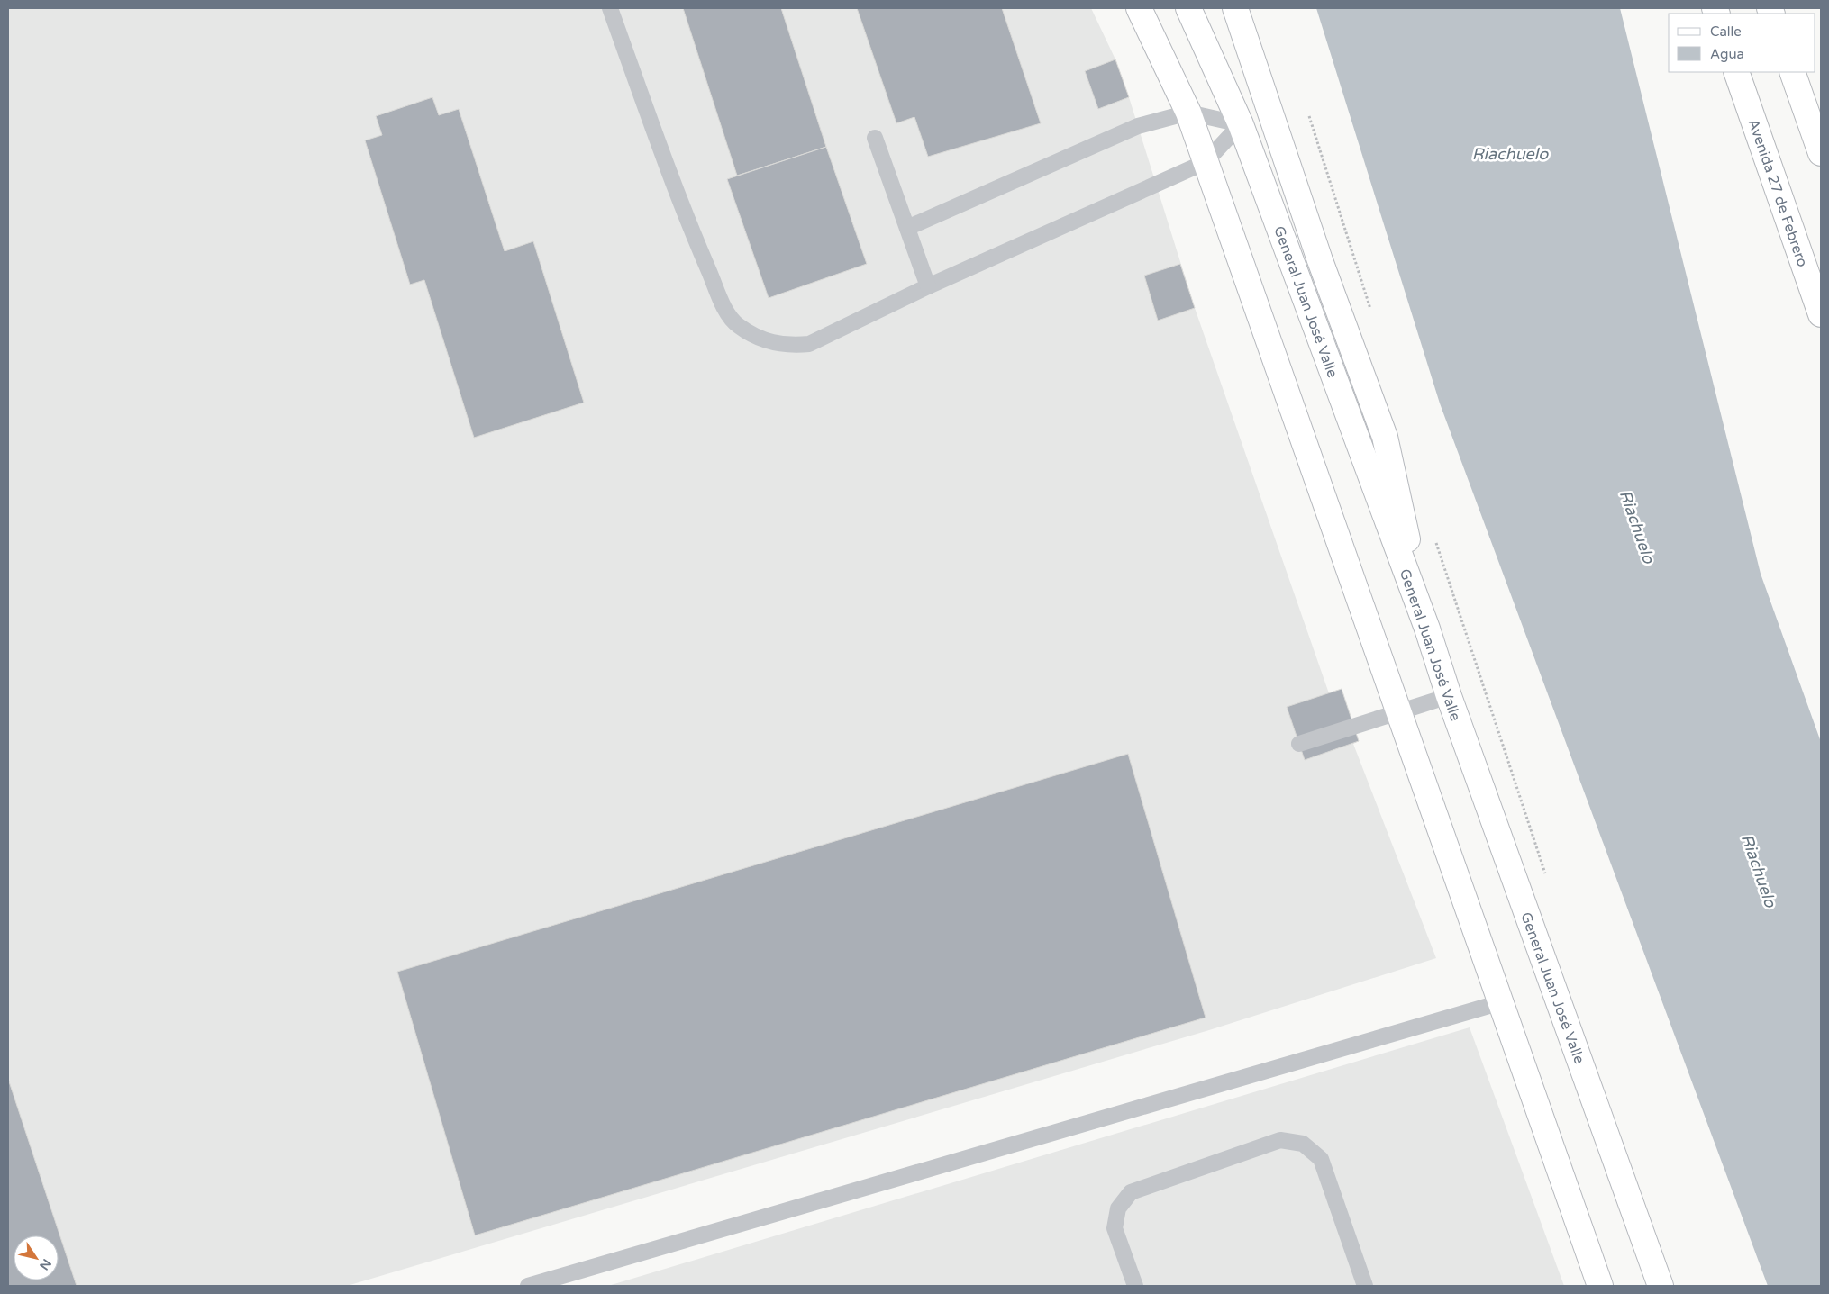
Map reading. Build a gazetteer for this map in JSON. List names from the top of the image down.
{
  "streets": {
    "main road": ["Avenida 27 de Febrero", "General Juan José Valle"]
  },
  "water": ["Riachuelo"],
  "legend": ["Calle", "Agua"],
  "north": "bottom right"
}
